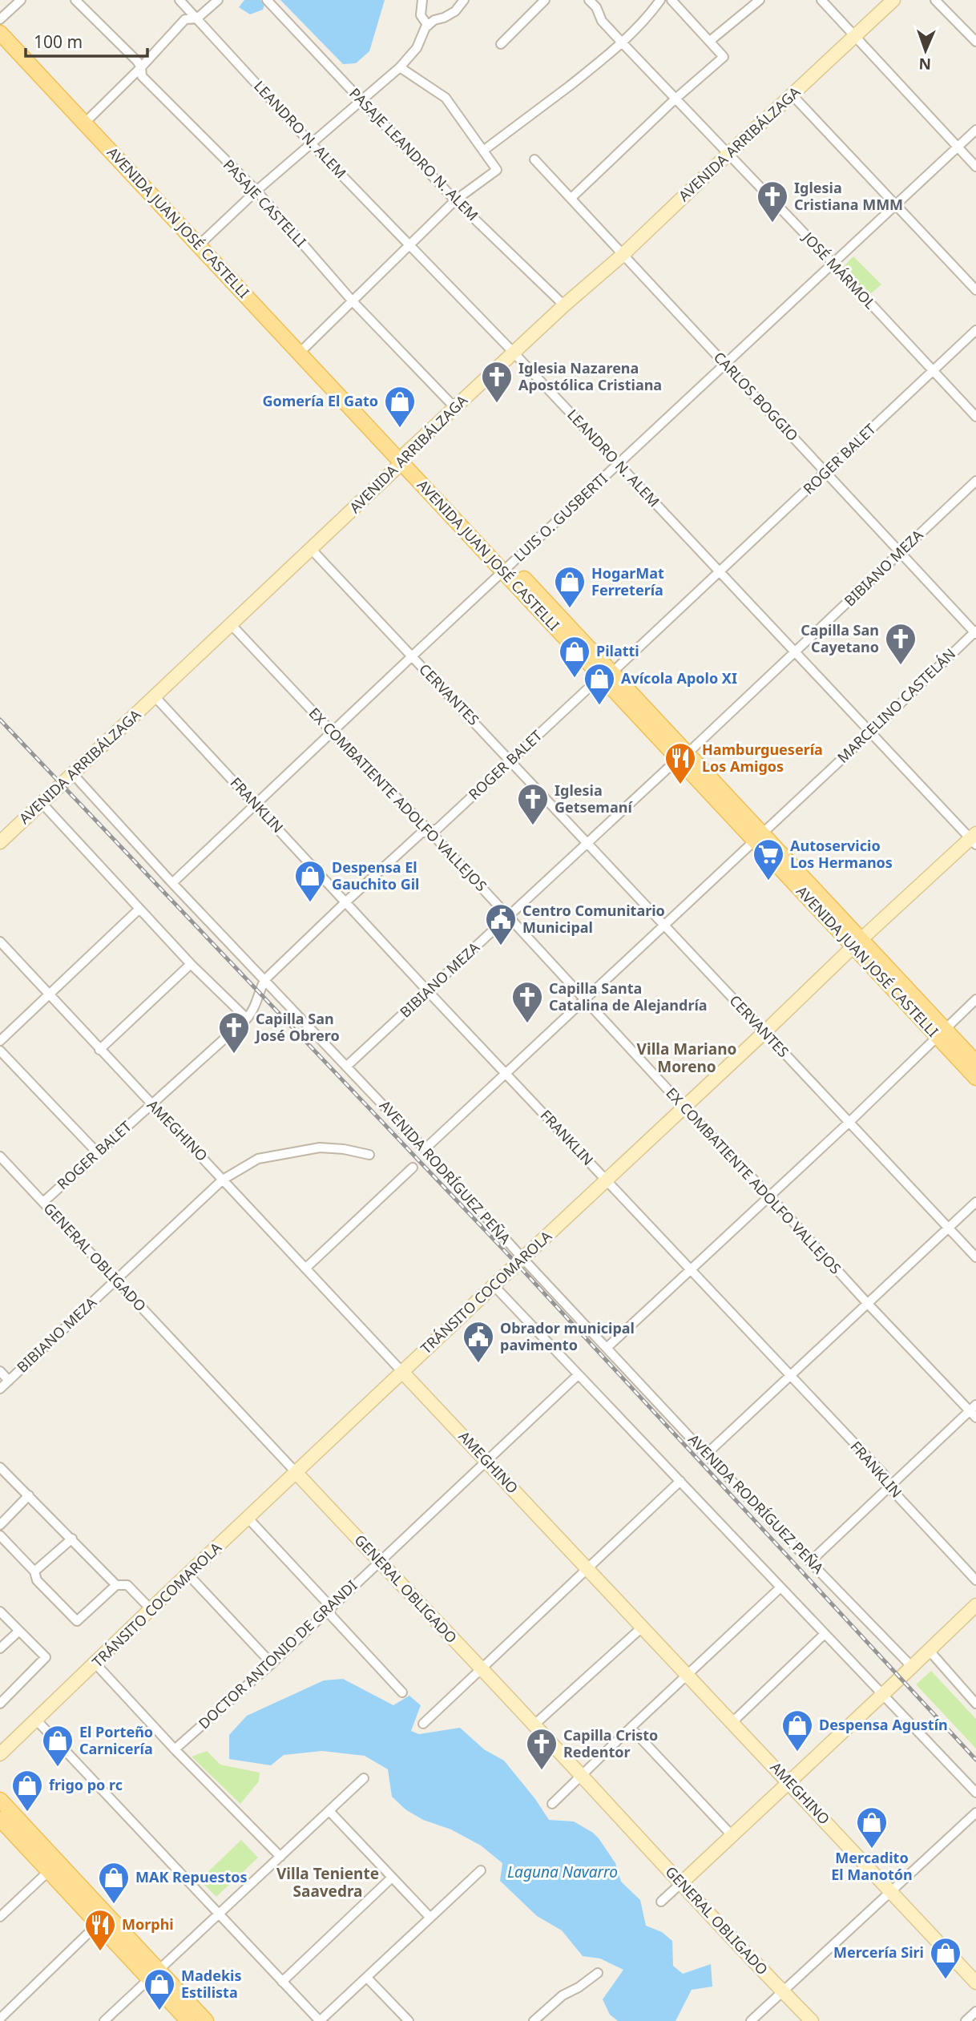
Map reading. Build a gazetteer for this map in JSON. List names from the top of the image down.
{
  "streets": {
    "main road": ["AVENIDA JUAN JOSÉ CASTELLI"],
    "street": [
      "LEANDRO N. ALEM",
      "AVENIDA ARRIBÁLZAGA",
      "PASAJE LEANDRO N. ALEM",
      "PASAJE CASTELLI",
      "JOSÉ MÁRMOL",
      "CARLOS BOGGIO",
      "ROGER BALET",
      "LUIS O. GUSBERTI",
      "BIBIANO MEZA",
      "CERVANTES",
      "MARCELINO CASTELÁN",
      "EX COMBATIENTE ADOLFO VALLEJOS",
      "FRANKLIN",
      "AMEGHINO",
      "AVENIDA RODRÍGUEZ PEÑA",
      "GENERAL OBLIGADO",
      "TRÁNSITO COCOMAROLA",
      "DOCTOR ANTONIO DE GRANDI"
    ]
  },
  "crossings": [
    ["LEANDRO N. ALEM", "AVENIDA ARRIBÁLZAGA"],
    ["LEANDRO N. ALEM", "ROGER BALET"],
    ["LEANDRO N. ALEM", "LUIS O. GUSBERTI"],
    ["LEANDRO N. ALEM", "BIBIANO MEZA"],
    ["LEANDRO N. ALEM", "MARCELINO CASTELÁN"],
    ["LEANDRO N. ALEM", "TRÁNSITO COCOMAROLA"],
    ["AVENIDA ARRIBÁLZAGA", "PASAJE LEANDRO N. ALEM"],
    ["AVENIDA ARRIBÁLZAGA", "PASAJE CASTELLI"],
    ["AVENIDA ARRIBÁLZAGA", "AVENIDA JUAN JOSÉ CASTELLI"],
    ["AVENIDA ARRIBÁLZAGA", "JOSÉ MÁRMOL"],
    ["AVENIDA ARRIBÁLZAGA", "CARLOS BOGGIO"],
    ["AVENIDA ARRIBÁLZAGA", "CERVANTES"],
    ["AVENIDA ARRIBÁLZAGA", "EX COMBATIENTE ADOLFO VALLEJOS"],
    ["AVENIDA ARRIBÁLZAGA", "FRANKLIN"],
    ["AVENIDA ARRIBÁLZAGA", "AVENIDA RODRÍGUEZ PEÑA"],
    ["AVENIDA JUAN JOSÉ CASTELLI", "ROGER BALET"],
    ["AVENIDA JUAN JOSÉ CASTELLI", "LUIS O. GUSBERTI"],
    ["AVENIDA JUAN JOSÉ CASTELLI", "BIBIANO MEZA"],
    ["AVENIDA JUAN JOSÉ CASTELLI", "MARCELINO CASTELÁN"],
    ["AVENIDA JUAN JOSÉ CASTELLI", "TRÁNSITO COCOMAROLA"],
    ["JOSÉ MÁRMOL", "ROGER BALET"],
    ["JOSÉ MÁRMOL", "LUIS O. GUSBERTI"],
    ["CARLOS BOGGIO", "ROGER BALET"],
    ["CARLOS BOGGIO", "LUIS O. GUSBERTI"],
    ["CARLOS BOGGIO", "BIBIANO MEZA"],
    ["CARLOS BOGGIO", "MARCELINO CASTELÁN"],
    ["ROGER BALET", "CERVANTES"],
    ["ROGER BALET", "EX COMBATIENTE ADOLFO VALLEJOS"],
    ["ROGER BALET", "FRANKLIN"],
    ["ROGER BALET", "AMEGHINO"],
    ["ROGER BALET", "AVENIDA RODRÍGUEZ PEÑA"],
    ["ROGER BALET", "GENERAL OBLIGADO"],
    ["LUIS O. GUSBERTI", "CERVANTES"],
    ["LUIS O. GUSBERTI", "EX COMBATIENTE ADOLFO VALLEJOS"],
    ["LUIS O. GUSBERTI", "FRANKLIN"],
    ["LUIS O. GUSBERTI", "AVENIDA RODRÍGUEZ PEÑA"],
    ["BIBIANO MEZA", "CERVANTES"],
    ["BIBIANO MEZA", "EX COMBATIENTE ADOLFO VALLEJOS"],
    ["BIBIANO MEZA", "FRANKLIN"],
    ["BIBIANO MEZA", "AMEGHINO"],
    ["BIBIANO MEZA", "AVENIDA RODRÍGUEZ PEÑA"],
    ["BIBIANO MEZA", "GENERAL OBLIGADO"],
    ["CERVANTES", "MARCELINO CASTELÁN"],
    ["CERVANTES", "TRÁNSITO COCOMAROLA"],
    ["MARCELINO CASTELÁN", "EX COMBATIENTE ADOLFO VALLEJOS"],
    ["MARCELINO CASTELÁN", "FRANKLIN"],
    ["MARCELINO CASTELÁN", "AVENIDA RODRÍGUEZ PEÑA"],
    ["EX COMBATIENTE ADOLFO VALLEJOS", "TRÁNSITO COCOMAROLA"],
    ["FRANKLIN", "TRÁNSITO COCOMAROLA"],
    ["AMEGHINO", "TRÁNSITO COCOMAROLA"],
    ["AMEGHINO", "DOCTOR ANTONIO DE GRANDI"],
    ["AVENIDA RODRÍGUEZ PEÑA", "TRÁNSITO COCOMAROLA"],
    ["GENERAL OBLIGADO", "TRÁNSITO COCOMAROLA"],
    ["GENERAL OBLIGADO", "DOCTOR ANTONIO DE GRANDI"]
  ],
  "districts": ["Villa Mariano Moreno", "Villa Teniente Saavedra"],
  "water": ["Laguna Navarro"],
  "places": {
    "church": [
      "Iglesia Cristiana MMM",
      "Iglesia Nazarena Apostólica Cristiana",
      "Capilla San Cayetano",
      "Iglesia Getsemaní",
      "Capilla Santa Catalina de Alejandría",
      "Capilla San José Obrero",
      "Capilla Cristo Redentor"
    ],
    "shop": [
      "Gomería El Gato",
      "HogarMat Ferretería",
      "Pilatti",
      "Avícola Apolo XI",
      "Despensa El Gauchito Gil",
      "Despensa Agustín",
      "El Porteño Carnicería",
      "frigo po rc",
      "Mercadito El Manotón",
      "MAK Repuestos",
      "Mercería Siri",
      "Madekis Estilista"
    ],
    "restaurant": ["Hamburguesería Los Amigos", "Morphi"],
    "supermarket": ["Autoservicio Los Hermanos"],
    "public building": ["Centro Comunitario Municipal", "Obrador municipal pavimento"]
  },
  "scale_bar": "100 m",
  "north": "bottom"
}
